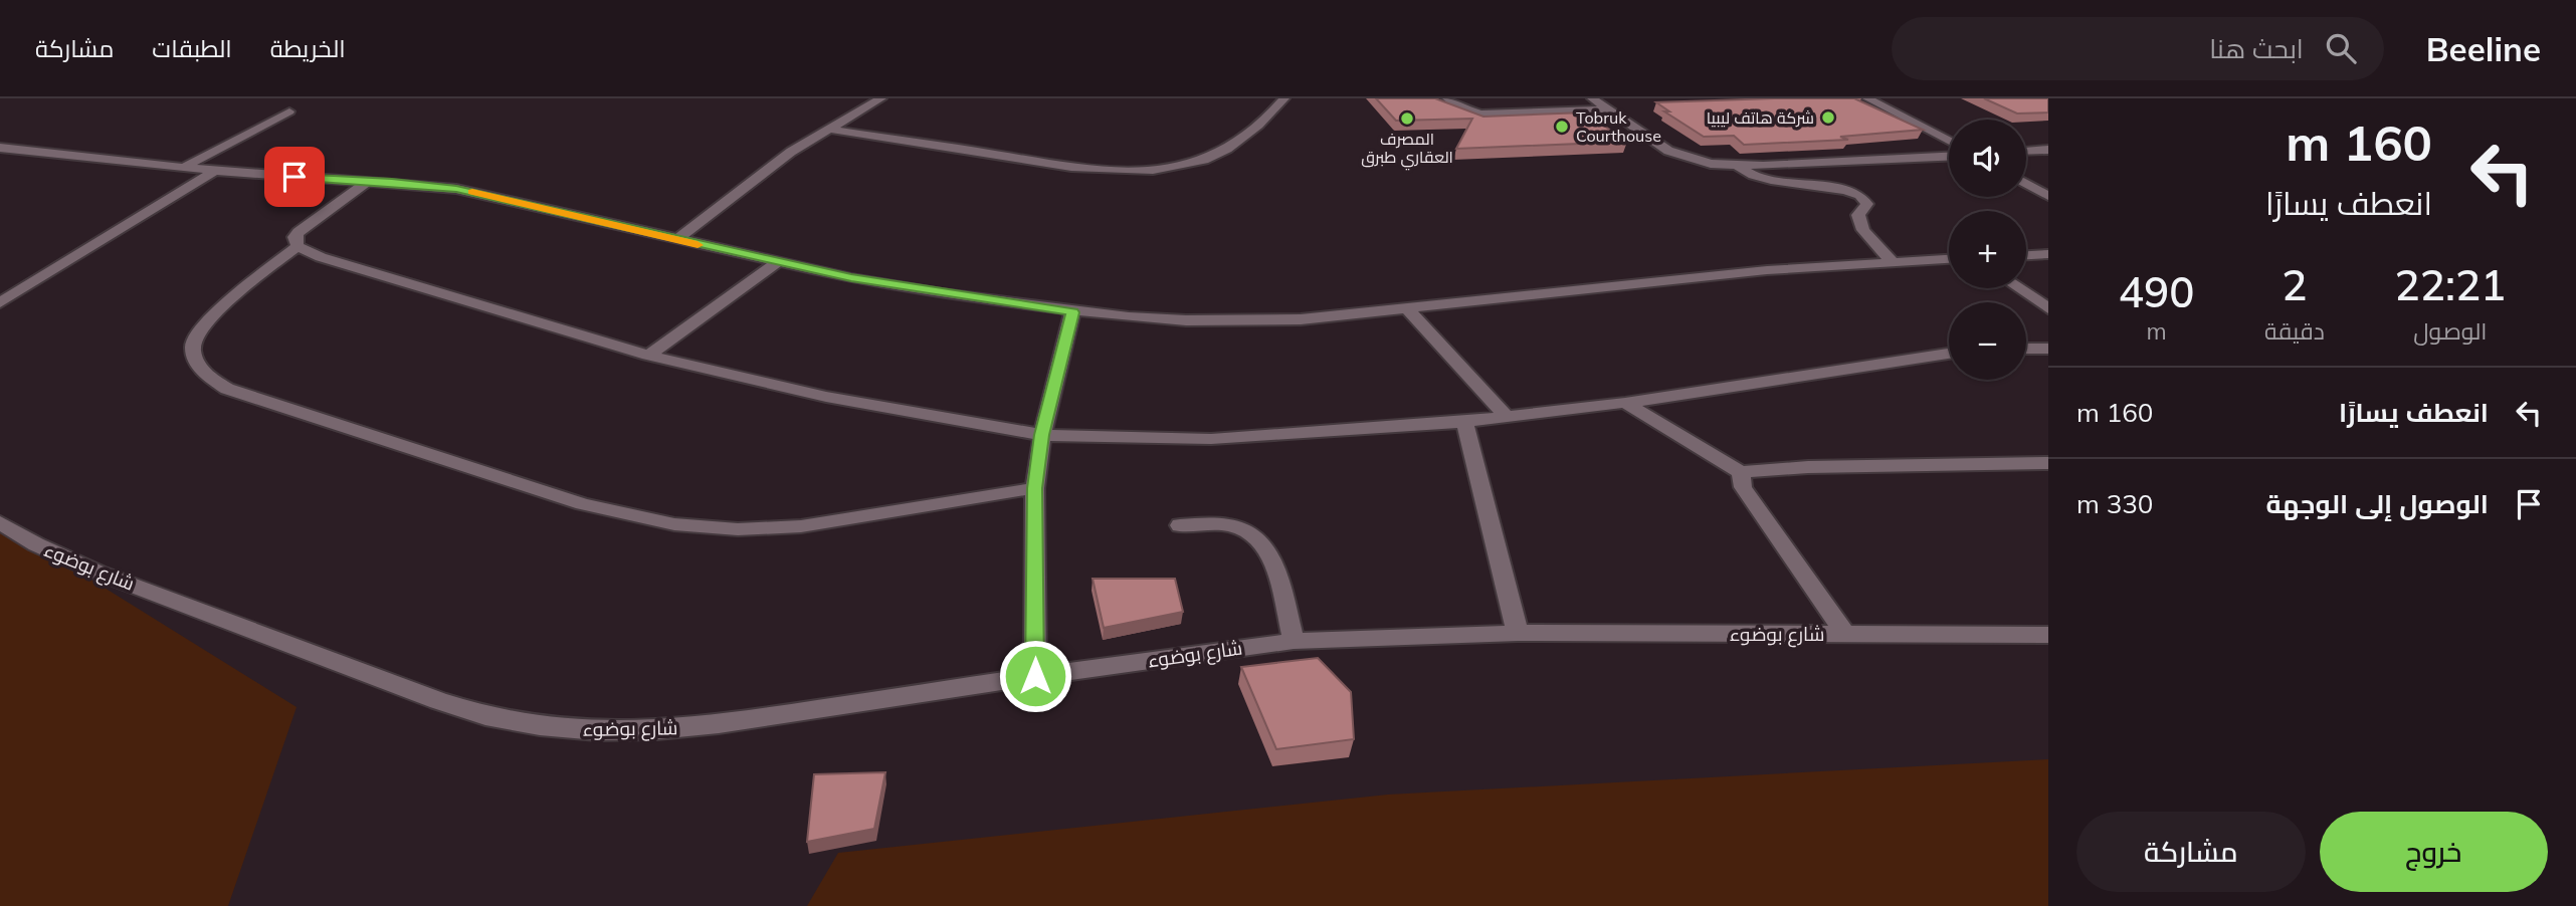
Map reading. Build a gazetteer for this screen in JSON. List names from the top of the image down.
{
  "streets": {
    "street": ["شارع بوضوء"]
  },
  "places": ["شركة هاتف ليبيا", "المصرف العقاري طبرق", "Tobruk Courthouse"],
  "page": {
    "header": "Beeline",
    "search": "ابحث هنا",
    "nav": ["الخريطة", "الطبقات", "مشاركة"],
    "turn": ["160 m", "انعطف يسارًا"],
    "map_buttons": ["+", "−"],
    "eta": [
      "22:21",
      "الوصول",
      "2",
      "دقيقة",
      "490",
      "m"
    ],
    "list": [
      {
        "name": "انعطف يسارًا",
        "value": "160 m"
      },
      {
        "name": "الوصول إلى الوجهة",
        "value": "330 m"
      }
    ],
    "buttons": ["خروج", "مشاركة"]
  }
}
